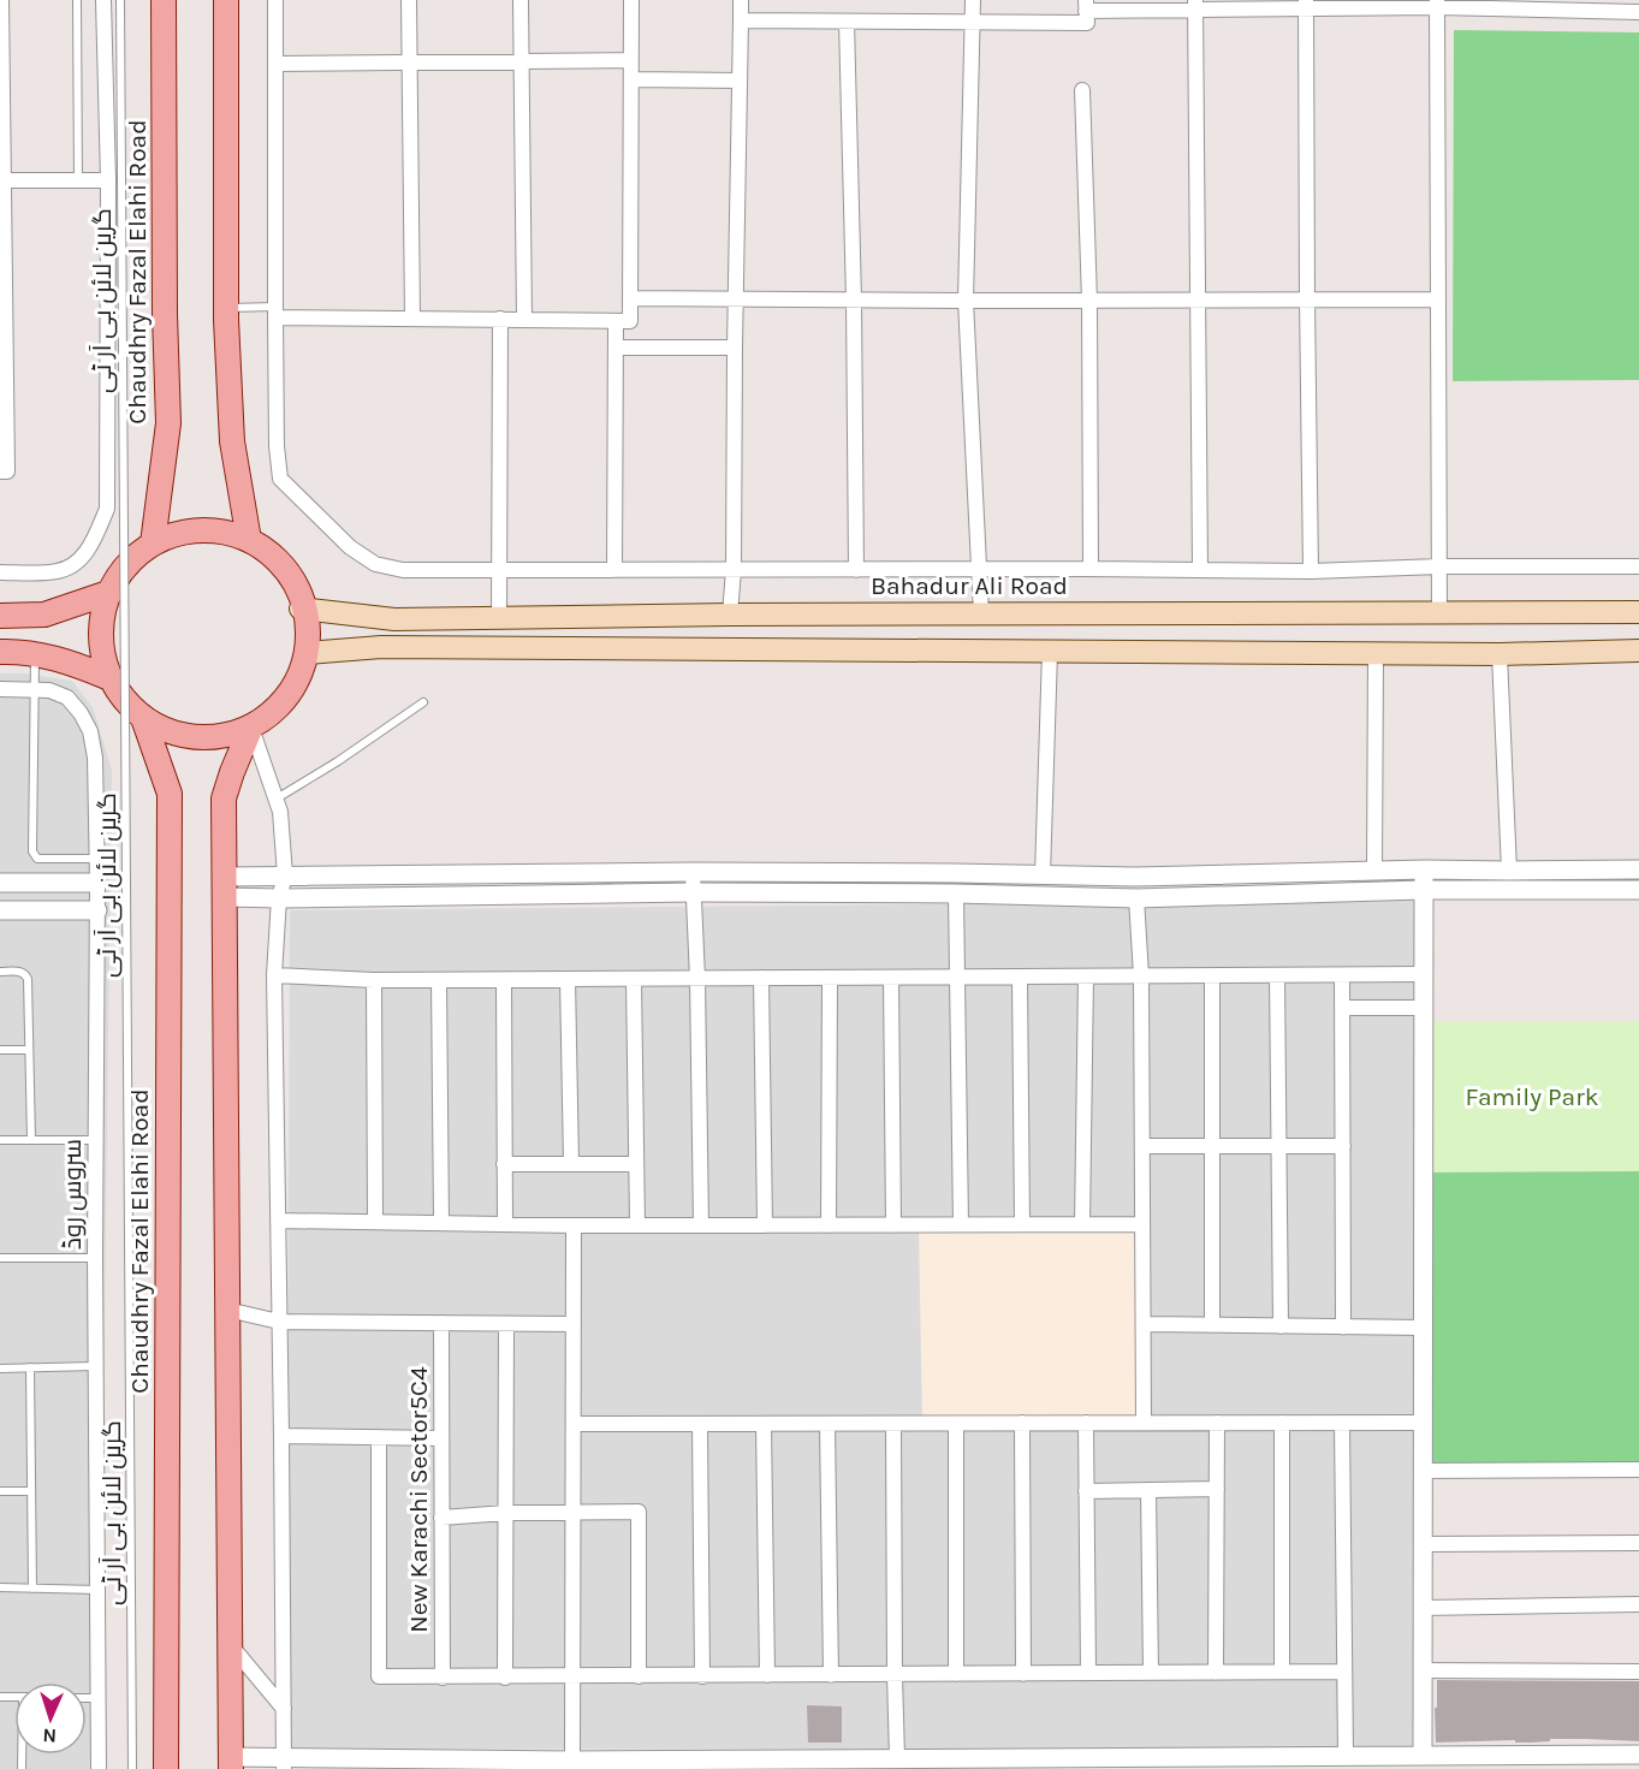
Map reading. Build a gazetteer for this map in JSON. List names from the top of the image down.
{
  "streets": {
    "main road": ["Chaudhry Fazal Elahi Road", "Bahadur Ali Road"],
    "street": ["سروس روڈ", "New Karachi Sector5C4"],
    "lane": ["گرین لائن بی آر ٹی"]
  },
  "crossings": [
    ["Chaudhry Fazal Elahi Road", "Bahadur Ali Road"]
  ],
  "parks": ["Family Park"],
  "north": "bottom"
}
